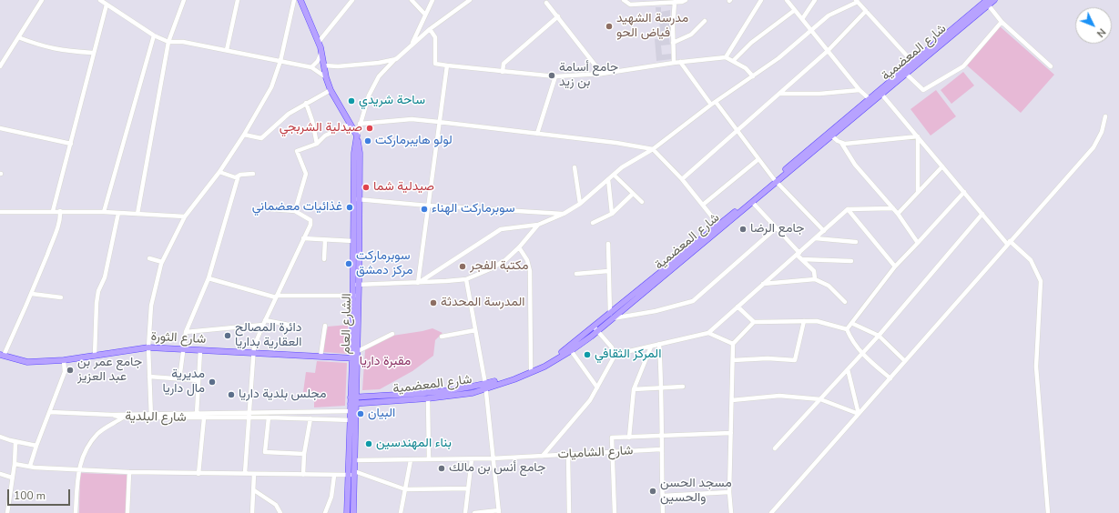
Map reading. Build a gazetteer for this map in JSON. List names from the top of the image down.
{
  "streets": {
    "main road": ["شارع المعضمية", "الشارع العام", "شارع الثورة"],
    "street": ["شارع البلدية", "شارع الشاميات"]
  },
  "crossings": [
    ["شارع المعضمية", "الشارع العام"],
    ["الشارع العام", "شارع الثورة"],
    ["الشارع العام", "شارع البلدية"],
    ["الشارع العام", "شارع الشاميات"]
  ],
  "parks": ["مقبرة داريا"],
  "places": [
    "مدرسة الشهيد فياض الحو",
    "جامع أسامة بن زيد",
    "ساحة شريدي",
    "صيدلية الشربجي",
    "لولو هايبرماركت",
    "صيدلية شما",
    "غذائيات معضماني",
    "سوبرماركت الهناء",
    "جامع الرضا",
    "سوبرماركت مركز دمشق",
    "مكتبة الفجر",
    "المدرسة المحدثة",
    "دائرة المصالح العقارية بداريا",
    "المركز الثقافي",
    "جامع عمر بن عبد العزيز",
    "مديرية مال داريا",
    "مجلس بلدية داريا",
    "البيان",
    "بناء المهندسين",
    "جامع أنس بن مالك",
    "مسجد الحسن والحسين"
  ],
  "scale_bar": "100 m",
  "north": "bottom right"
}
